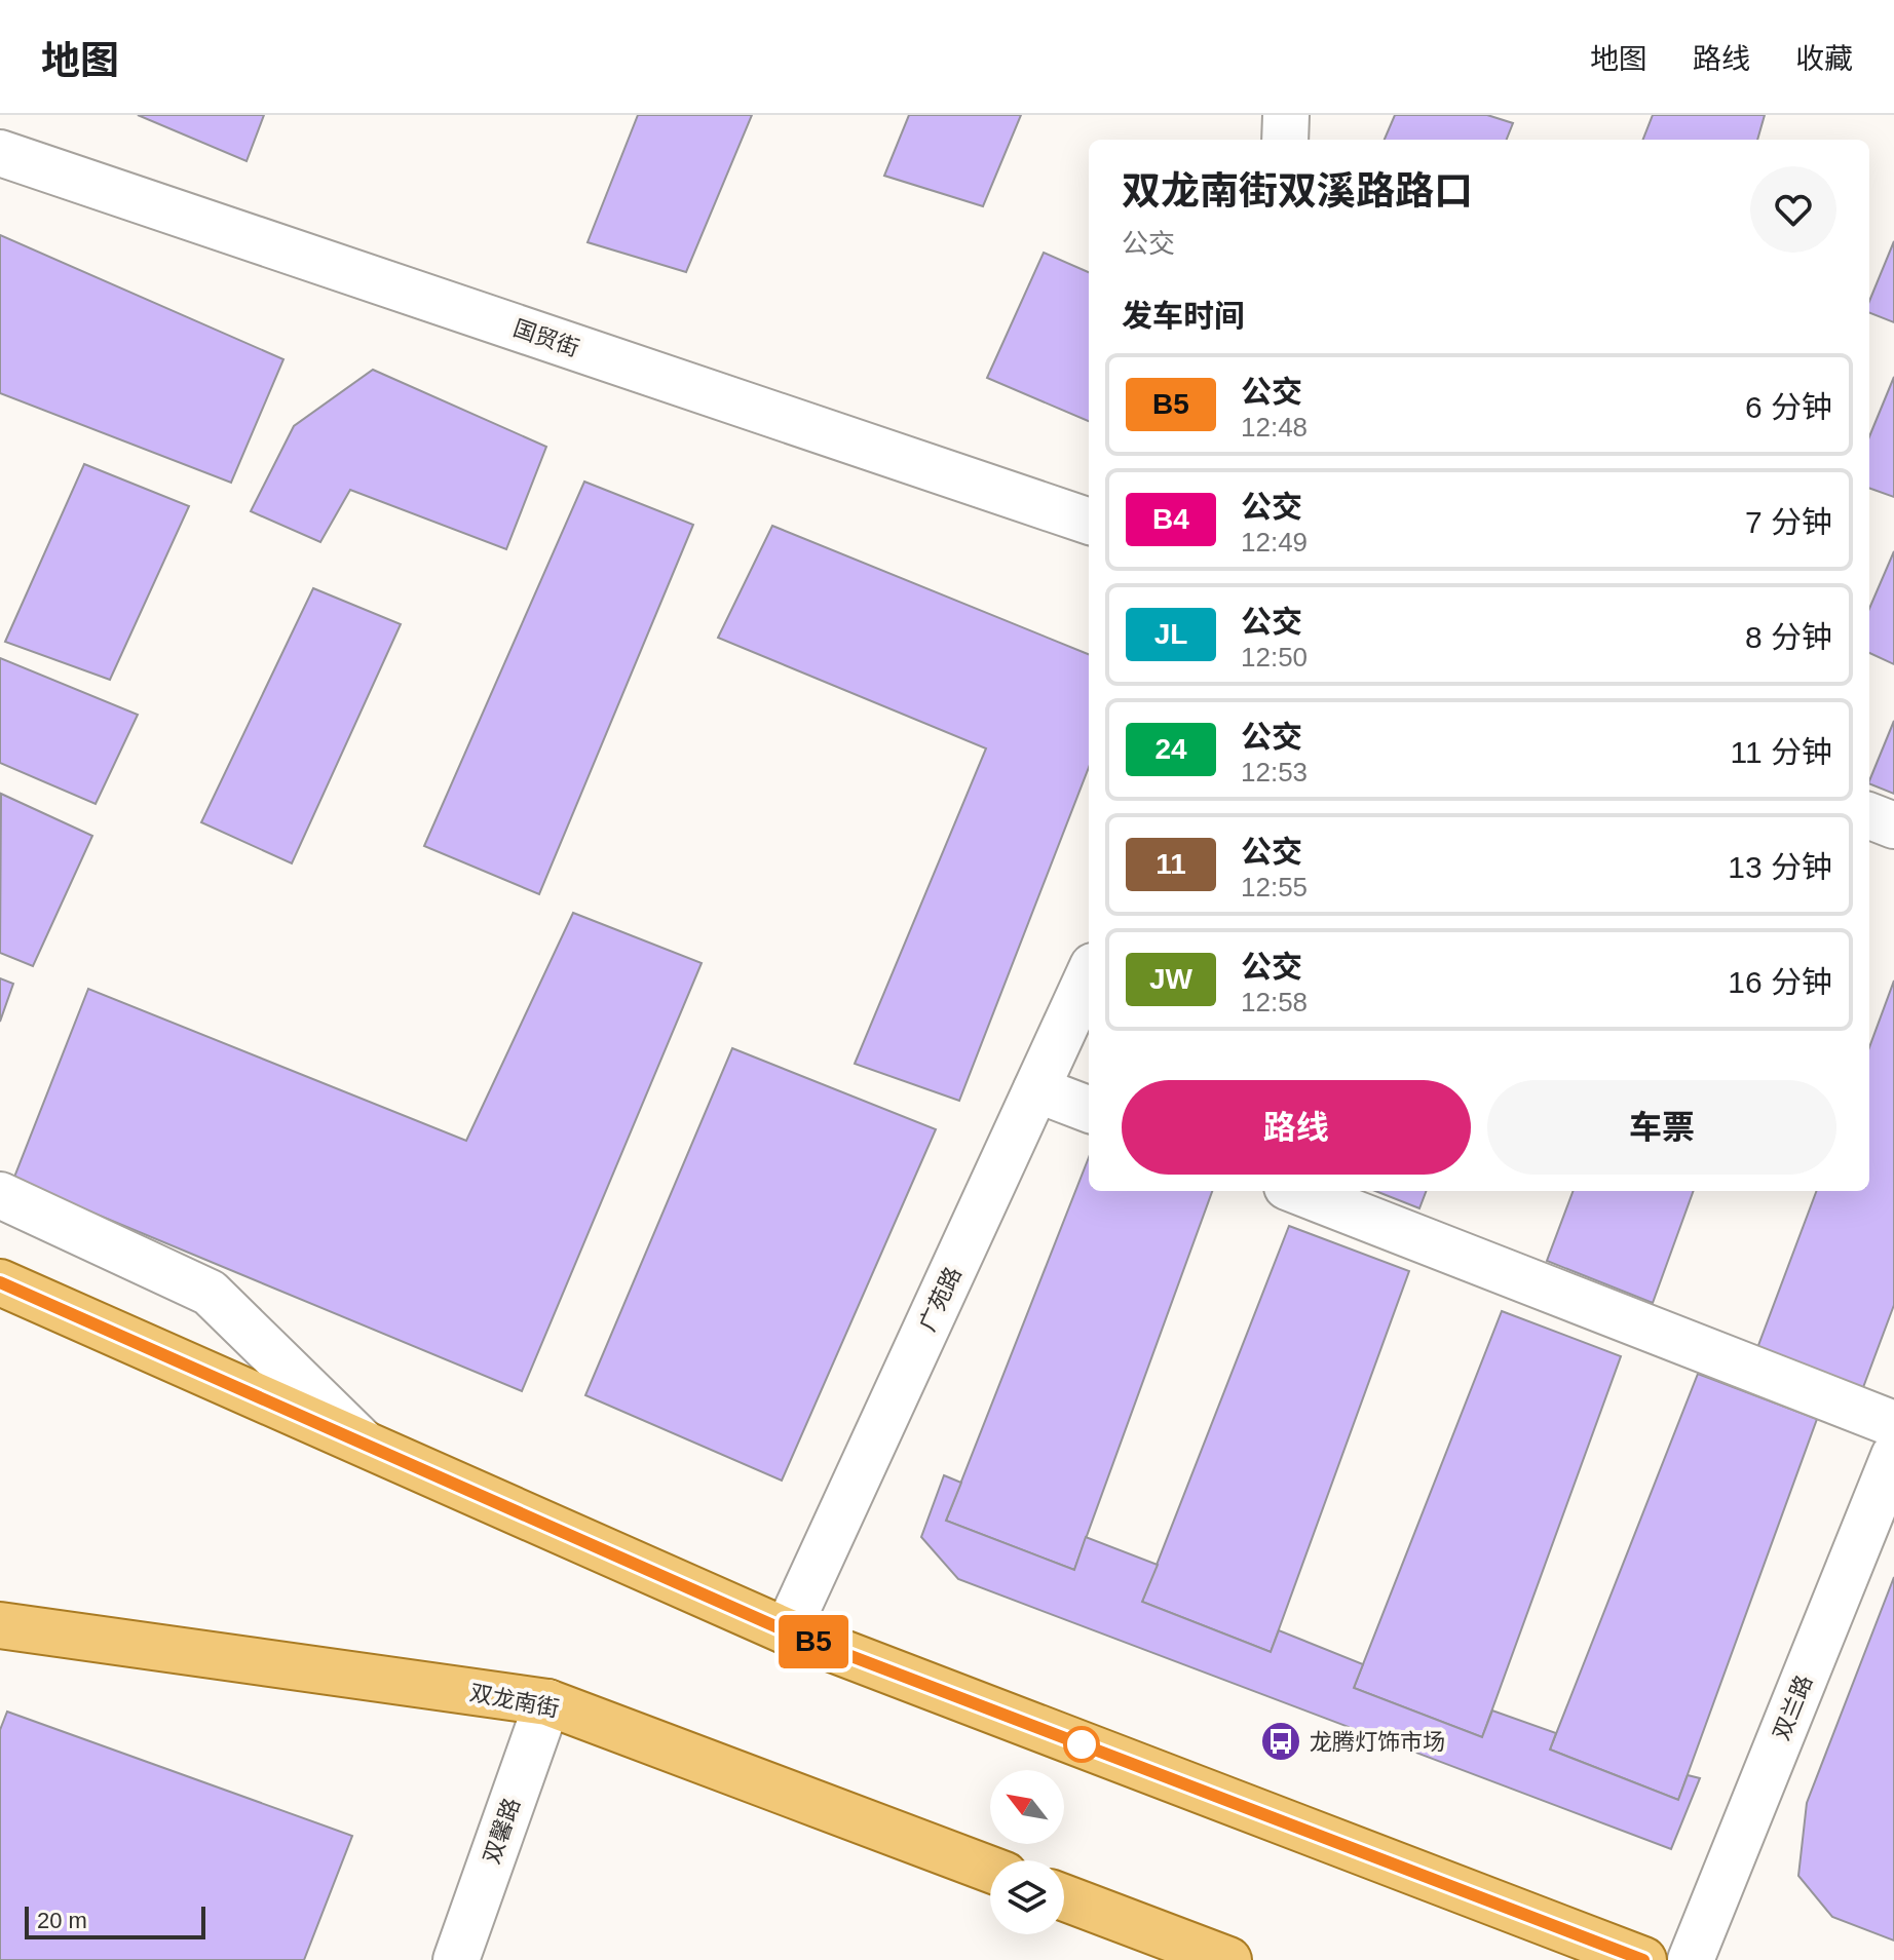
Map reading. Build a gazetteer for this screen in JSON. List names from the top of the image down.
{
  "streets": {
    "main road": ["双龙南街"],
    "street": [
      "国贸街",
      "广苑路",
      "双兰路",
      "双馨路"
    ]
  },
  "crossings": [
    ["双龙南街", "双馨路"]
  ],
  "places": {
    "bus stop": ["龙腾灯饰市场"]
  },
  "lines": ["bus line B5"],
  "scale_bar": "20 m",
  "north": "top left",
  "page": {
    "header": "地图",
    "nav": ["地图", "路线", "收藏"],
    "on_map": "B5",
    "heading": [
      ["双龙南街双溪路路口", "公交"],
      "发车时间"
    ],
    "list": [
      {
        "mark": "B5",
        "name": "公交",
        "note": "12:48",
        "value": "6 分钟"
      },
      {
        "mark": "B4",
        "name": "公交",
        "note": "12:49",
        "value": "7 分钟"
      },
      {
        "mark": "JL",
        "name": "公交",
        "note": "12:50",
        "value": "8 分钟"
      },
      {
        "mark": "24",
        "name": "公交",
        "note": "12:53",
        "value": "11 分钟"
      },
      {
        "mark": "11",
        "name": "公交",
        "note": "12:55",
        "value": "13 分钟"
      },
      {
        "mark": "JW",
        "name": "公交",
        "note": "12:58",
        "value": "16 分钟"
      }
    ],
    "buttons": ["路线", "车票"],
    "scale": "20 m"
  }
}
